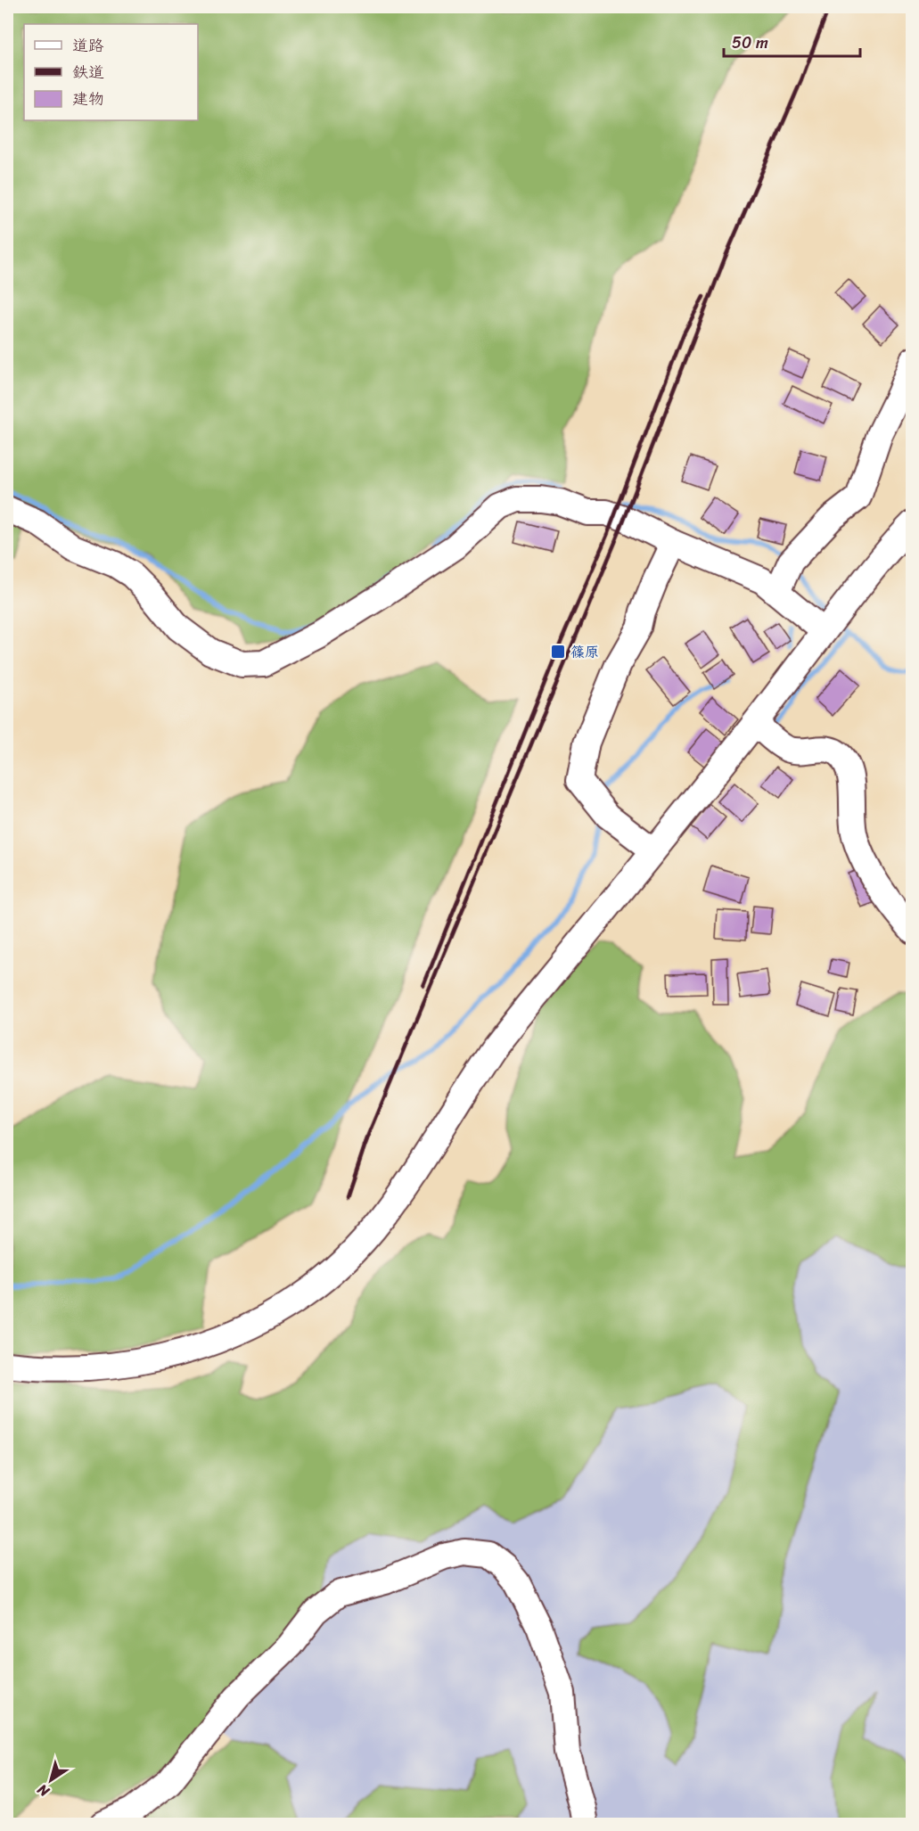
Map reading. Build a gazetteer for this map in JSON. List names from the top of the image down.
{
  "places": {
    "transit": ["篠原"]
  },
  "legend": ["道路", "鉄道", "建物"],
  "scale_bar": "50 m",
  "north": "bottom left"
}
